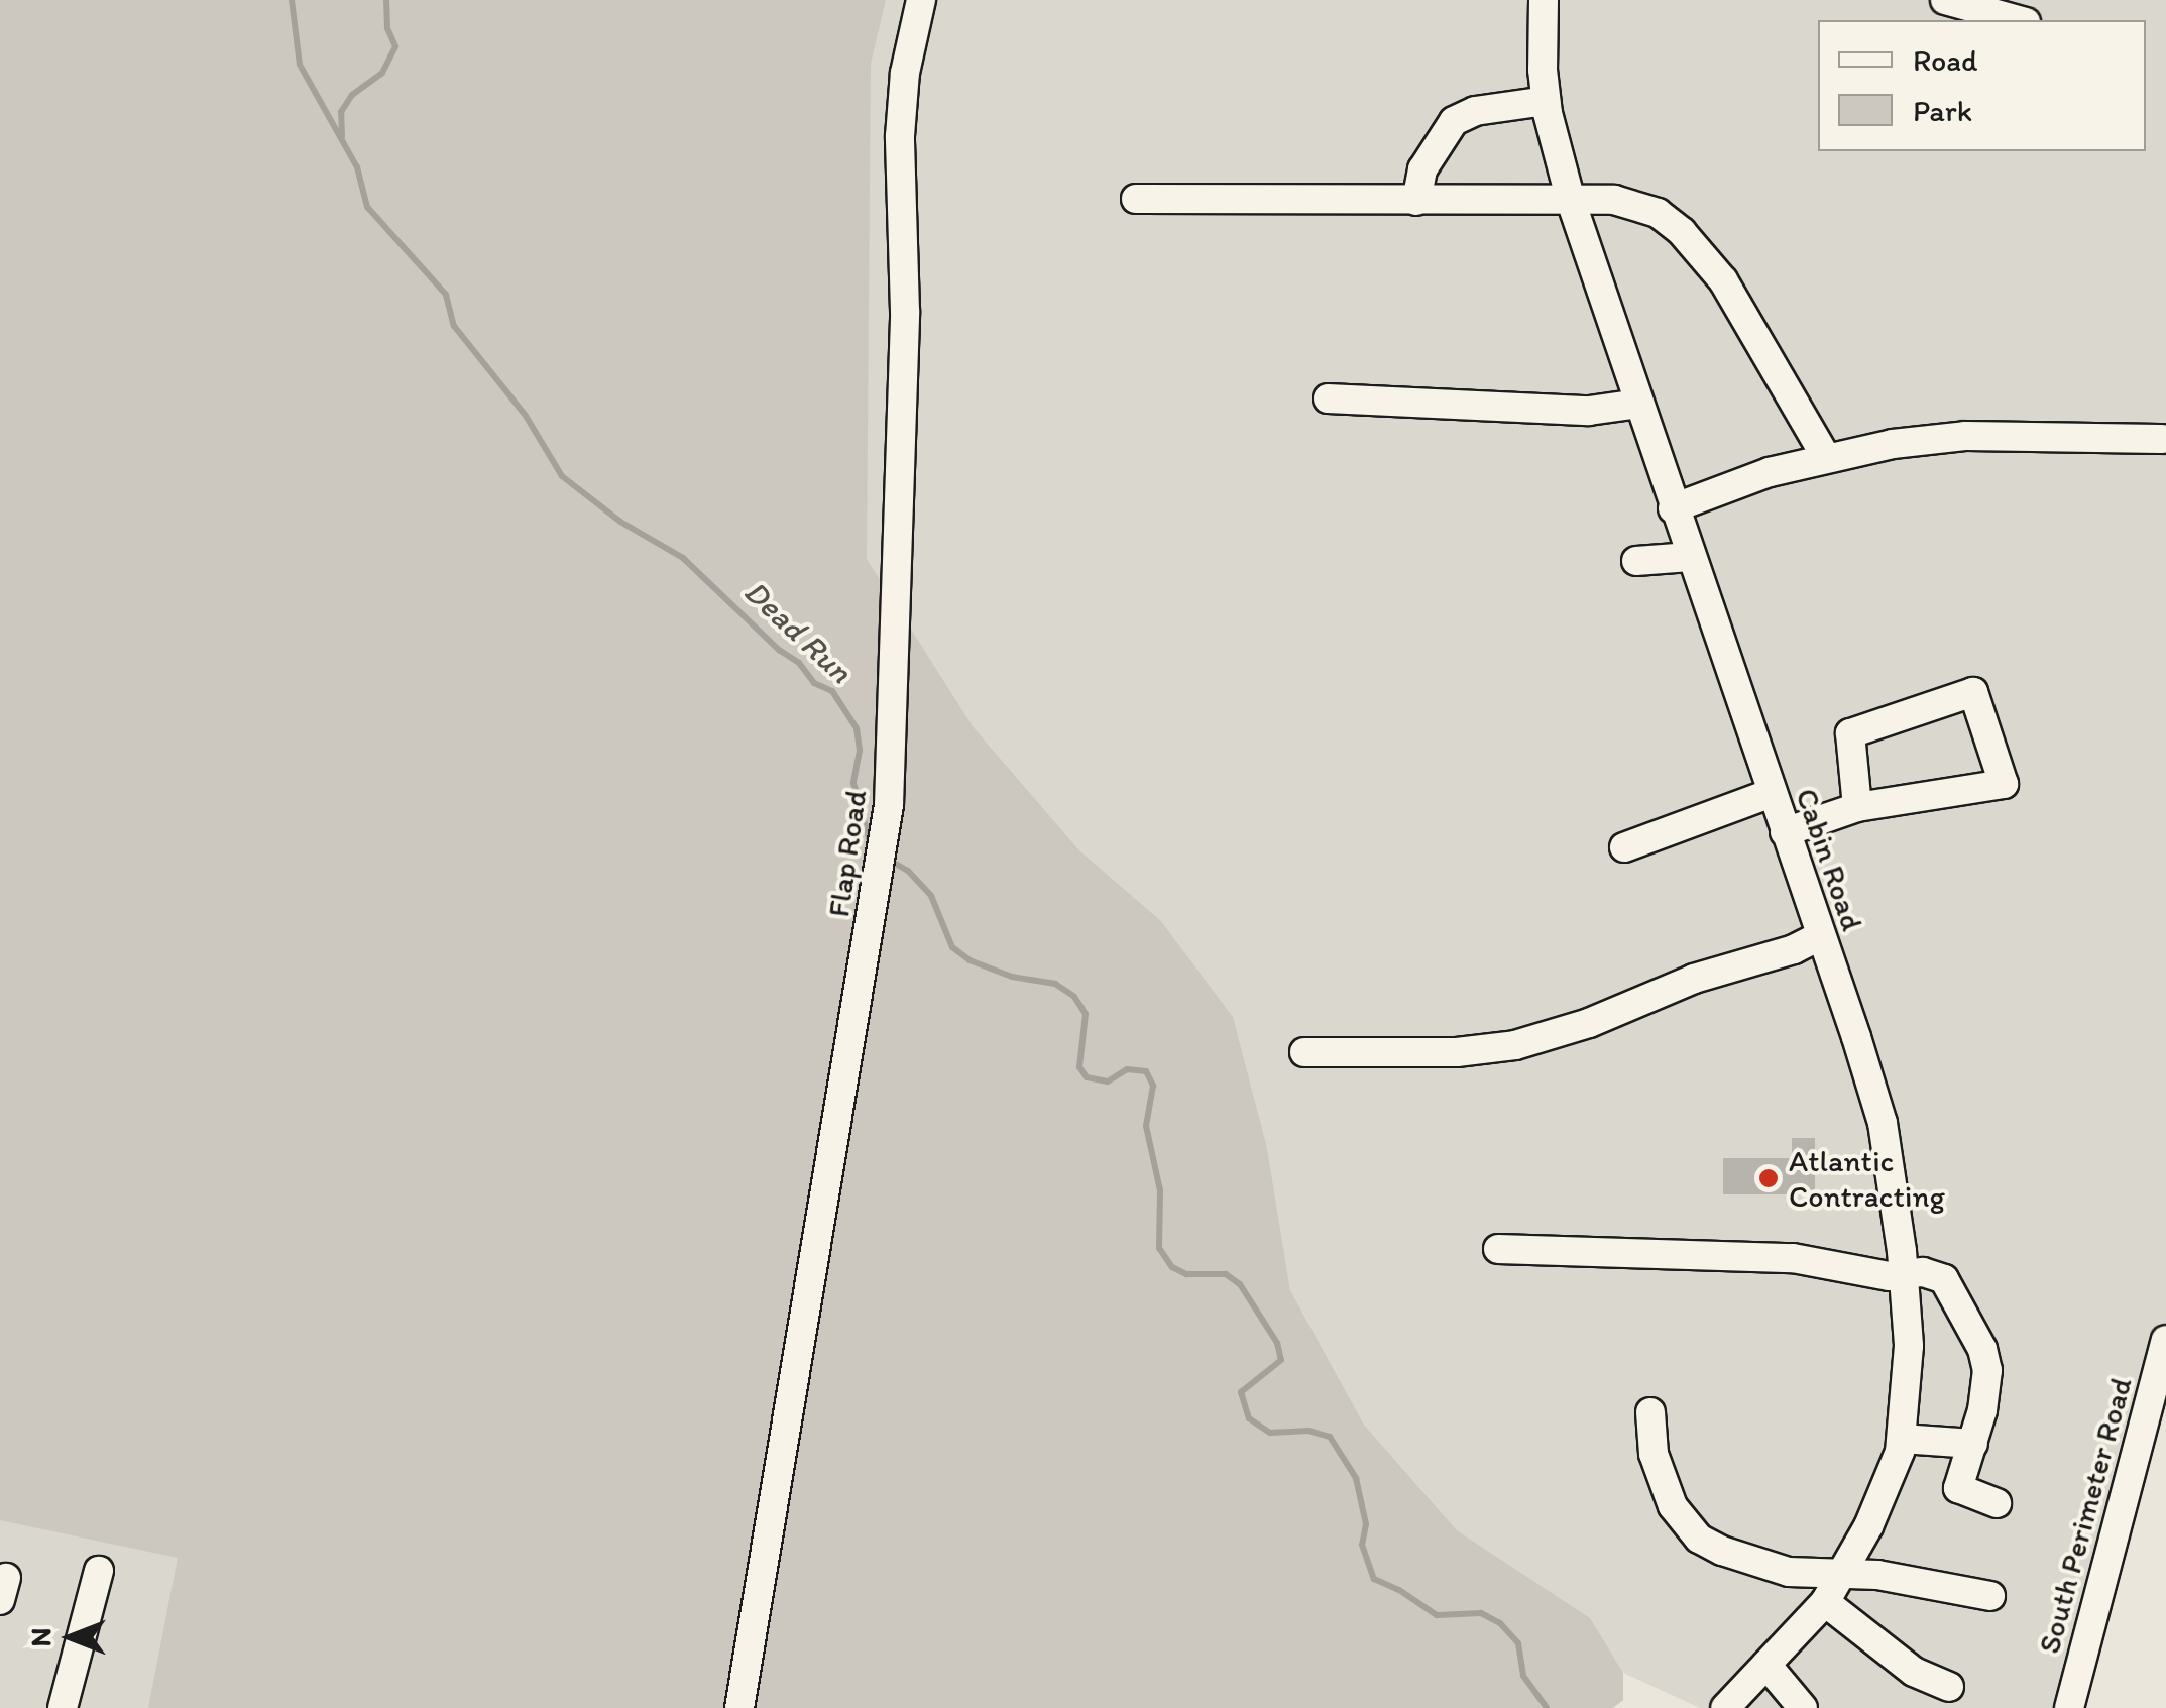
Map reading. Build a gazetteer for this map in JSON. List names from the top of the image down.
{
  "streets": {
    "lane": ["Flap Road", "Cabin Road", "South Perimeter Road"]
  },
  "water": ["Dead Run"],
  "places": ["Atlantic Contracting"],
  "legend": ["Road", "Park"],
  "north": "left"
}
